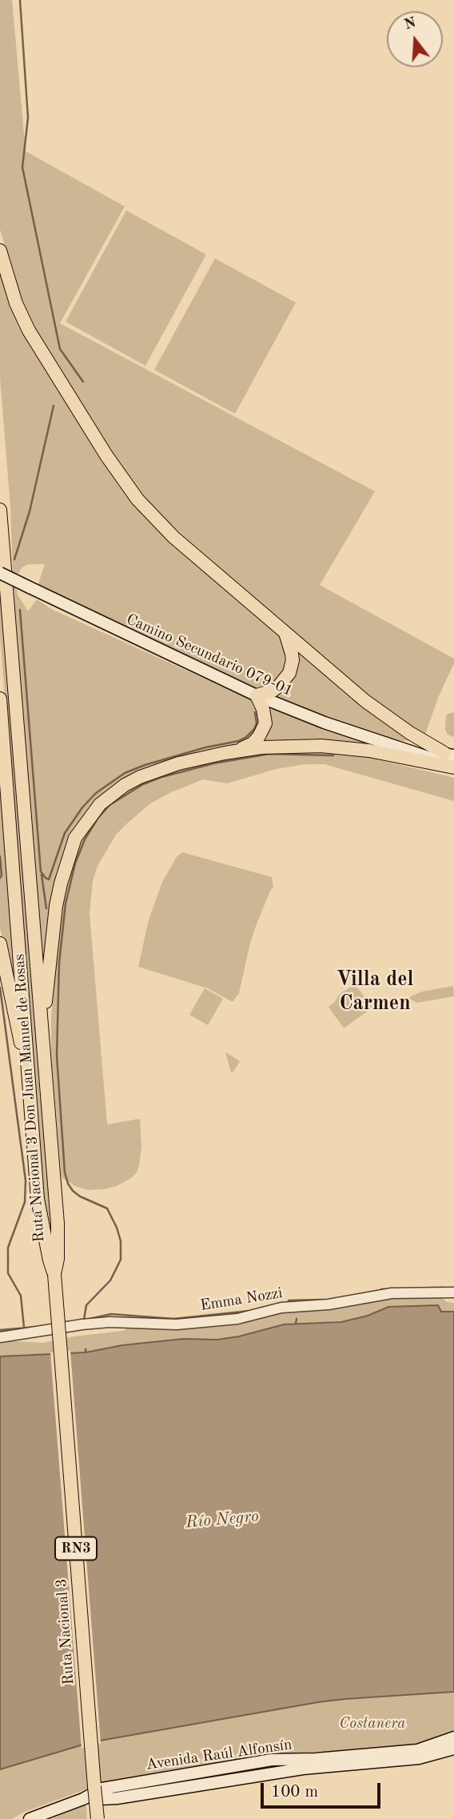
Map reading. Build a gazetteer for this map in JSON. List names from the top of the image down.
{
  "streets": {
    "highway": ["Ruta Nacional 3 Don Juan Manuel de Rosas", "RN3", "Ruta Nacional 3"],
    "main road": ["Camino Secundario 079-01", "Avenida Raúl Alfonsín"],
    "street": ["Emma Nozzi"]
  },
  "crossings": [
    ["Ruta Nacional 3 Don Juan Manuel de Rosas", "Ruta Nacional 3"]
  ],
  "districts": ["Villa del Carmen"],
  "water": ["Río Negro"],
  "parks": ["Costanera"],
  "scale_bar": "100 m",
  "north": "top"
}
